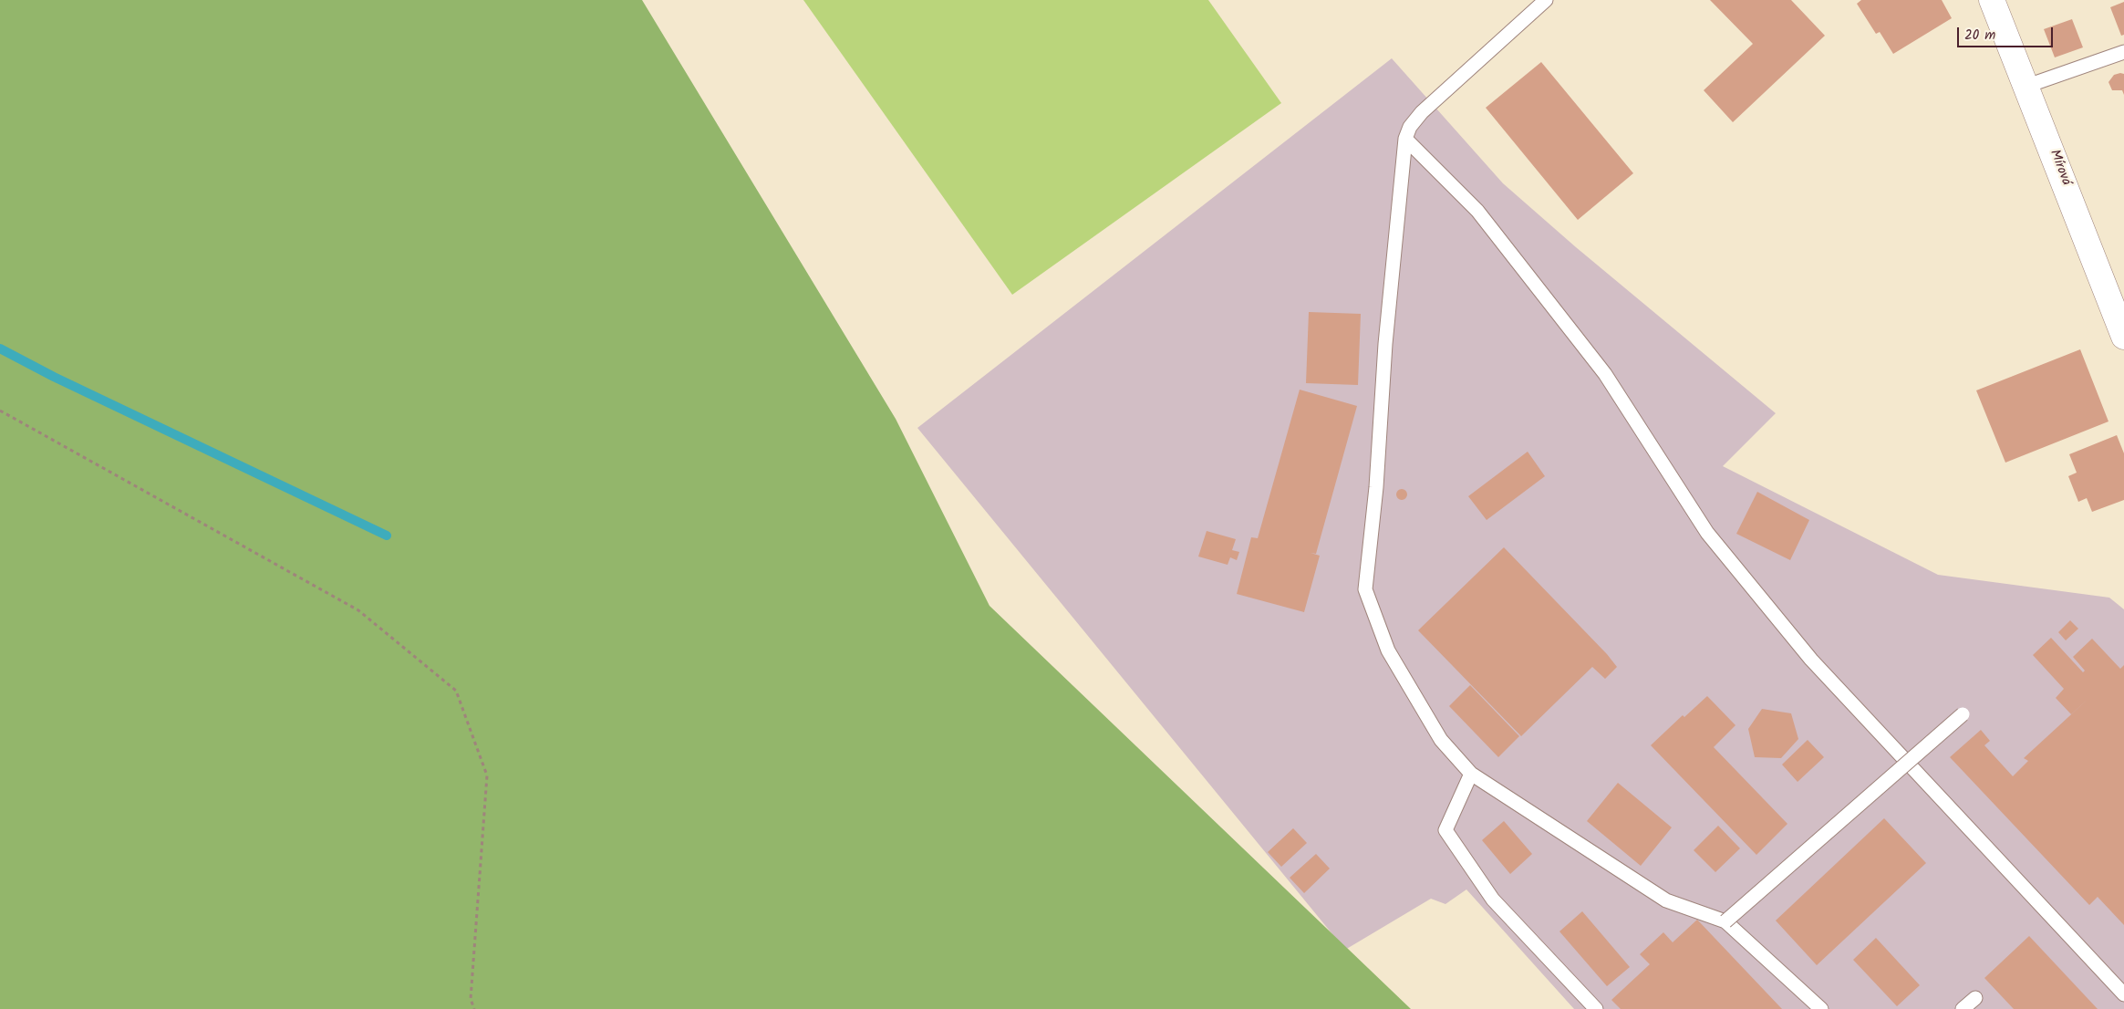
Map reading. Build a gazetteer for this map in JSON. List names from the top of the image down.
{
  "streets": {
    "street": ["Mírová"]
  },
  "scale_bar": "20 m"
}
